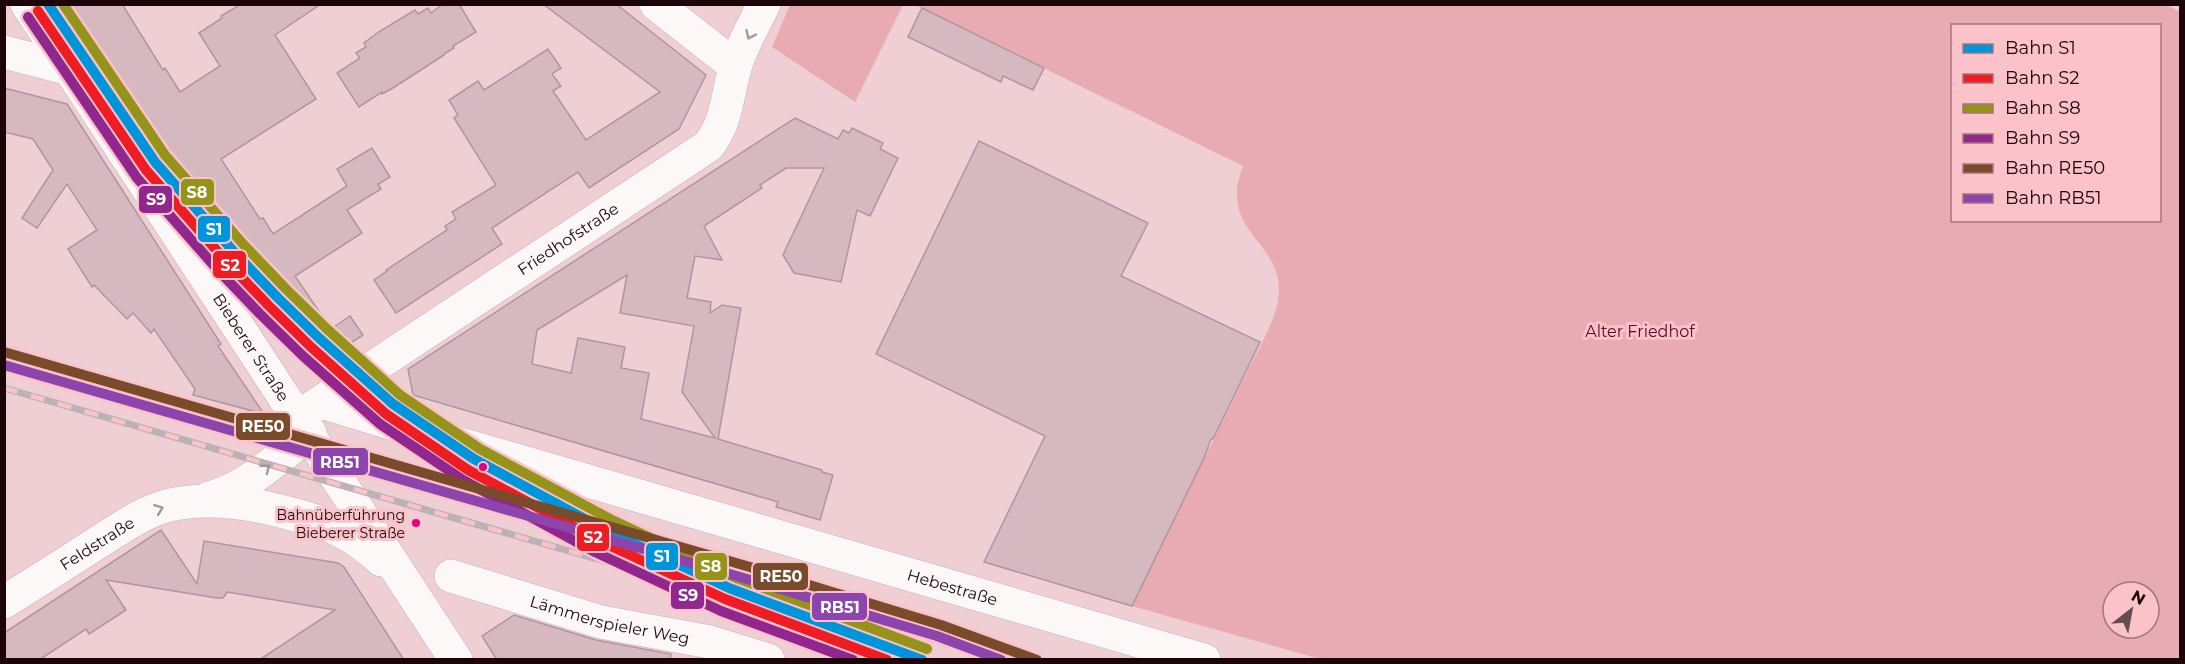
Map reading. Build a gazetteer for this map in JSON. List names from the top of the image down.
{
  "streets": {
    "street": [
      "Friedhofstraße",
      "Bieberer Straße",
      "Feldstraße",
      "Hebestraße",
      "Lämmerspieler Weg"
    ]
  },
  "crossings": [
    ["Friedhofstraße", "Bieberer Straße"],
    ["Friedhofstraße", "Feldstraße"],
    ["Friedhofstraße", "Hebestraße"],
    ["Bieberer Straße", "Feldstraße"],
    ["Bieberer Straße", "Hebestraße"],
    ["Feldstraße", "Hebestraße"]
  ],
  "one_way": ["Feldstraße"],
  "parks": ["Alter Friedhof"],
  "places": ["Bahnüberführung Bieberer Straße"],
  "lines": [
    "rail line S1",
    "rail line S8",
    "rail line S2",
    "rail line S9",
    "rail line RE50",
    "rail line RB51"
  ],
  "legend": [
    "Bahn S1",
    "Bahn S2",
    "Bahn S8",
    "Bahn S9",
    "Bahn RE50",
    "Bahn RB51"
  ],
  "north": "top right"
}
